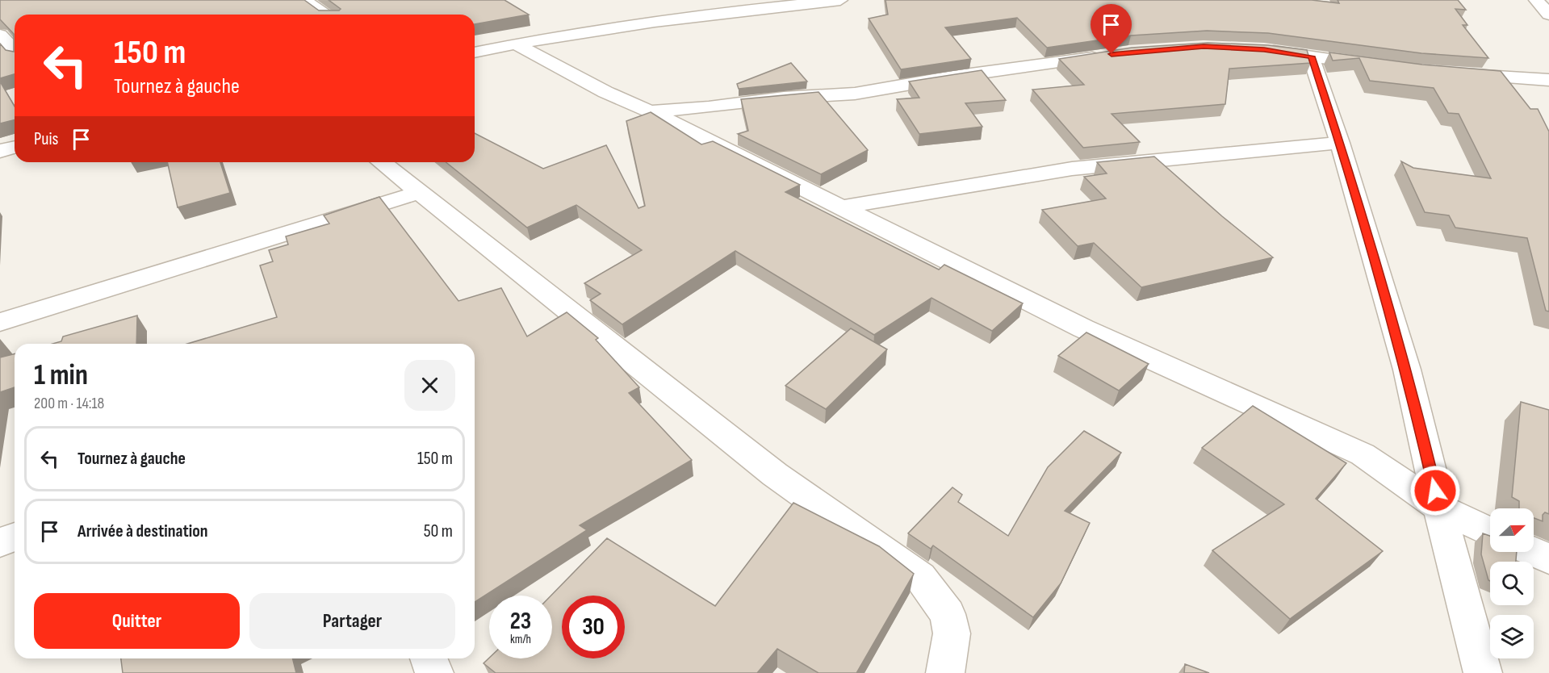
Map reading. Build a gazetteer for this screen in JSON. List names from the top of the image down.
{
  "north": "right",
  "page": {
    "turn": ["150 m", "Tournez à gauche"],
    "then": "Puis",
    "heading": ["1 min", "200 m · 14:18"],
    "list": [
      {
        "name": "Tournez à gauche",
        "value": "150 m"
      },
      {
        "name": "Arrivée à destination",
        "value": "50 m"
      }
    ],
    "buttons": ["Quitter", "Partager"],
    "speed": "23 km/h",
    "limit": "30"
  }
}
